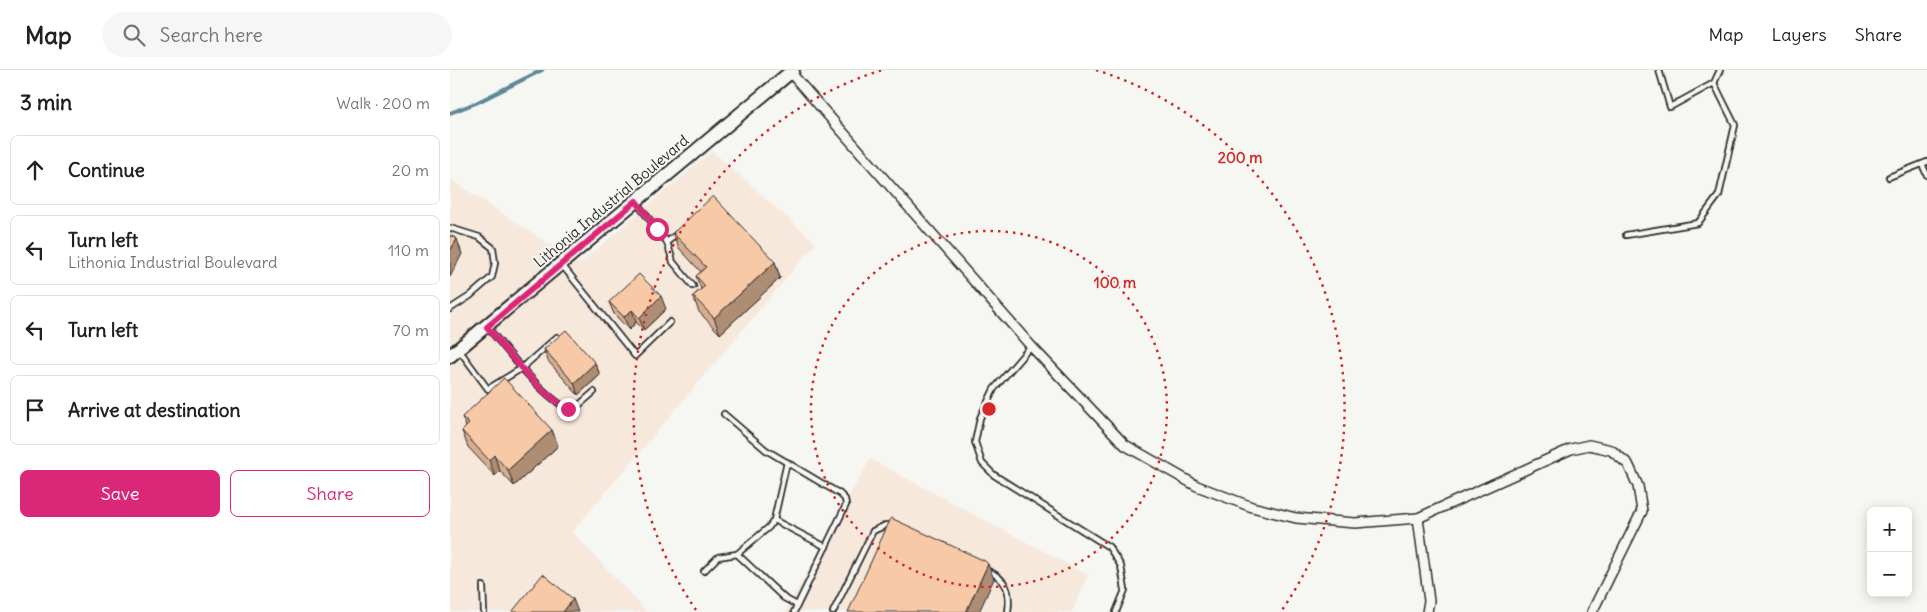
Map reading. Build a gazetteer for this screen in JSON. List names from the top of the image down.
{
  "streets": {
    "main road": ["Lithonia Industrial Boulevard"]
  },
  "page": {
    "header": "Map",
    "search": "Search here",
    "nav": ["Map", "Layers", "Share"],
    "heading": ["3 min", "Walk · 200 m"],
    "list": [
      ["Continue", "20 m"],
      ["Turn left", "Lithonia Industrial Boulevard", "110 m"],
      ["Turn left", "70 m"],
      "Arrive at destination"
    ],
    "buttons": ["Save", "Share"],
    "map_buttons": ["+", "−"]
  },
  "rings": ["200 m", "100 m"]
}
